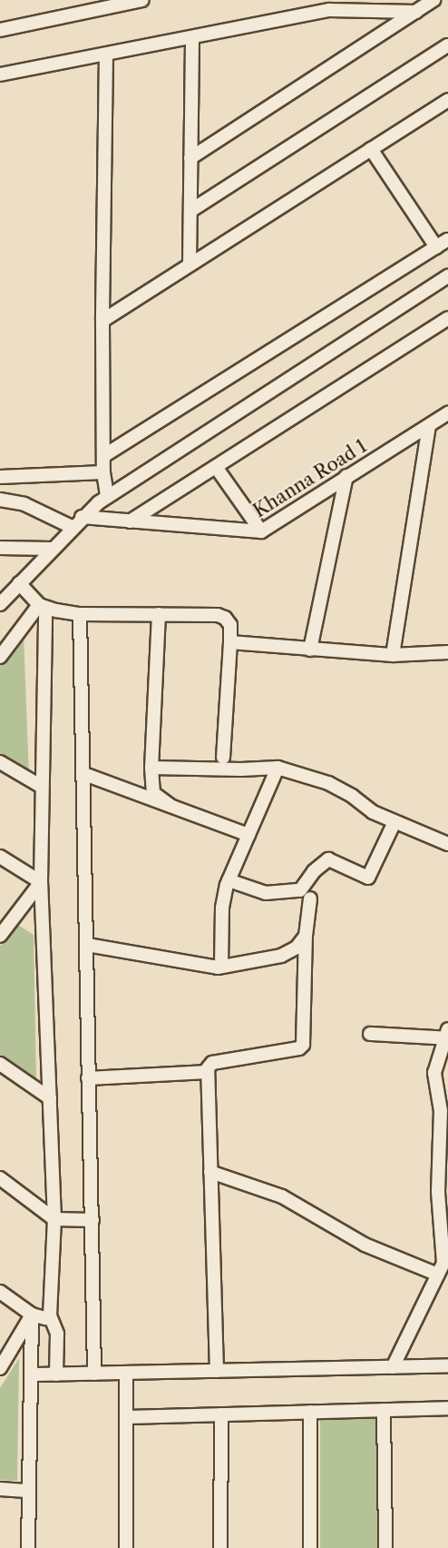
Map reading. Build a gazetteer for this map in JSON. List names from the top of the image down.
{
  "streets": {
    "street": ["Khanna Road 1"]
  }
}
